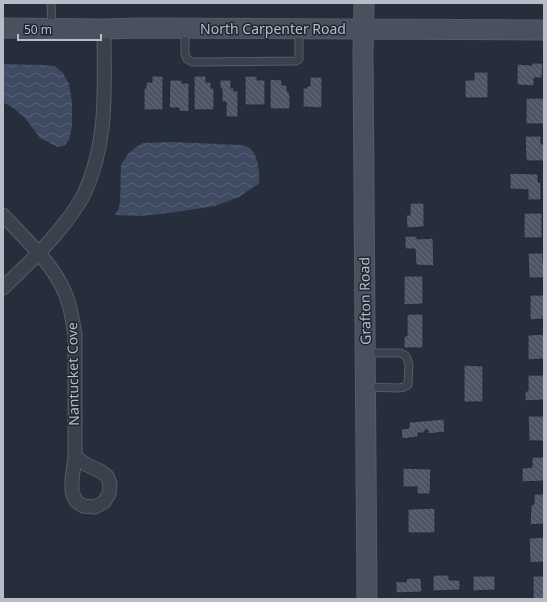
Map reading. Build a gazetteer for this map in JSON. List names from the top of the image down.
{
  "streets": {
    "street": ["North Carpenter Road", "Grafton Road", "Nantucket Cove"]
  },
  "crossings": [
    ["North Carpenter Road", "Grafton Road"]
  ],
  "scale_bar": "50 m"
}
